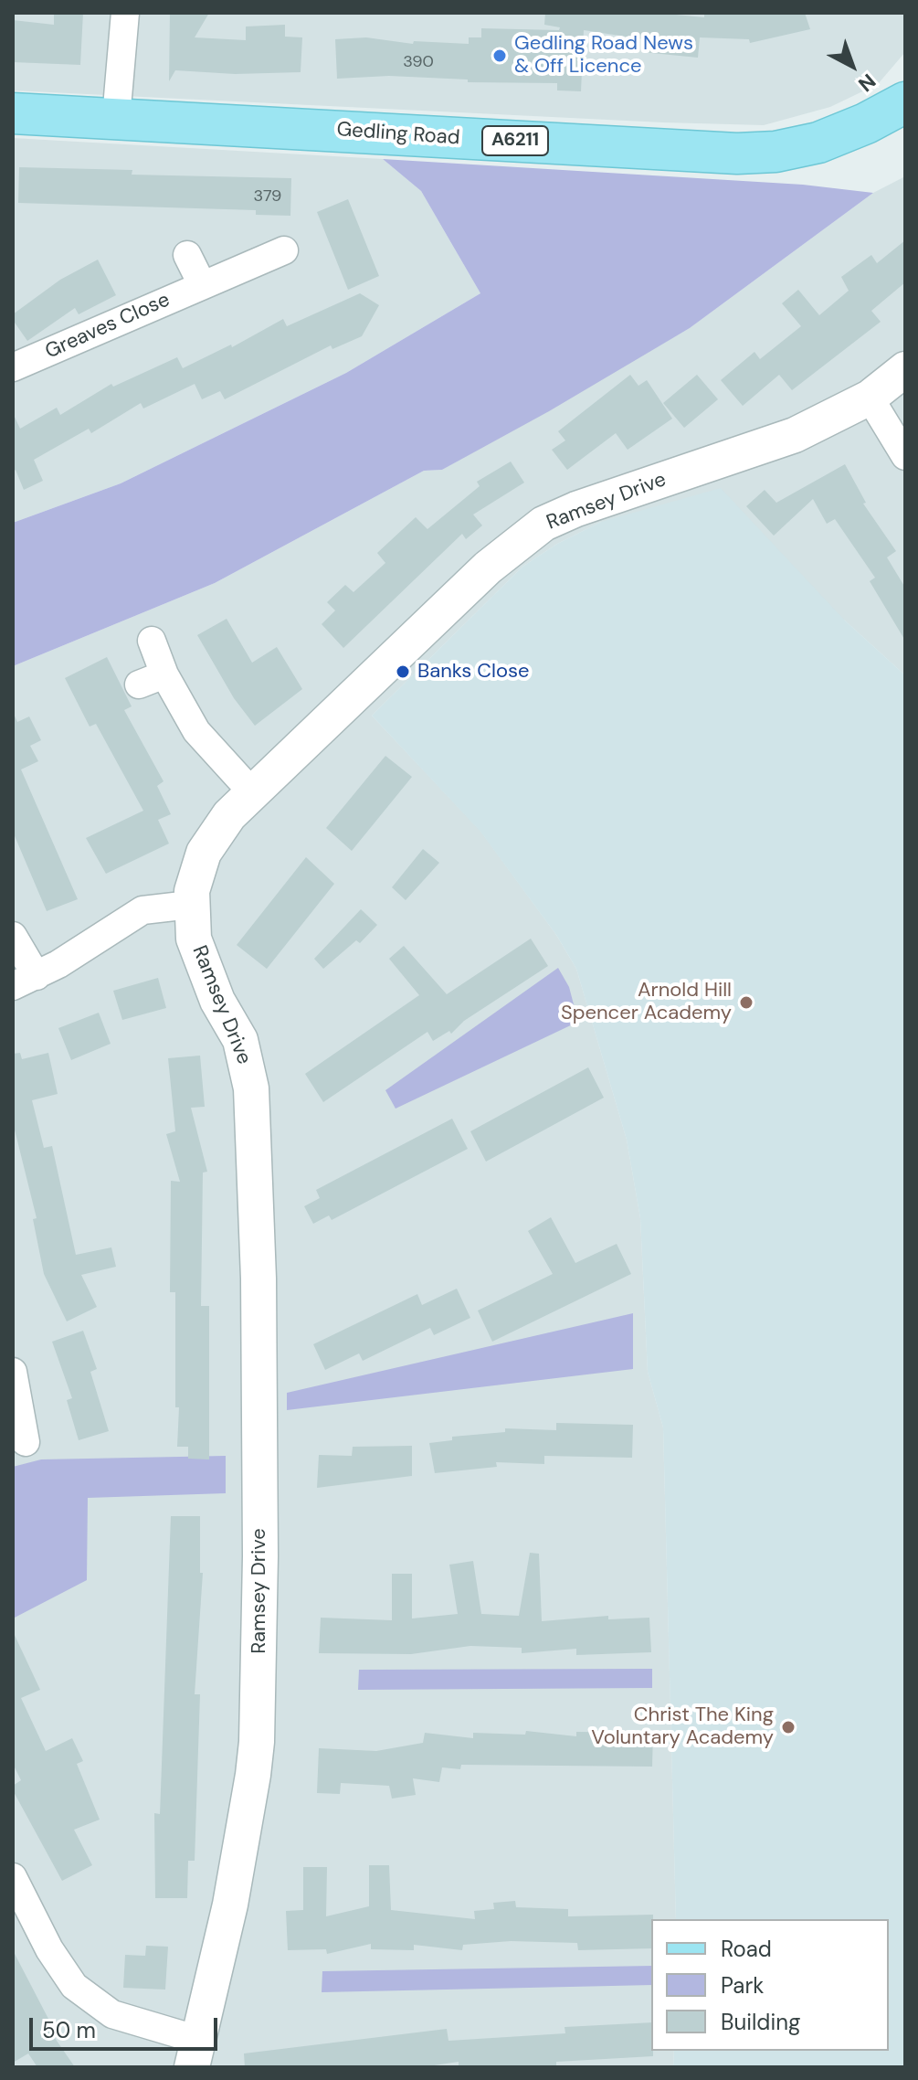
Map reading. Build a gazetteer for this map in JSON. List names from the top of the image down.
{
  "streets": {
    "main road": ["Gedling Road", "A6211"],
    "street": ["Greaves Close", "Ramsey Drive"]
  },
  "places": [
    "Gedling Road News & Off Licence",
    "Banks Close",
    "Arnold Hill Spencer Academy",
    "Christ The King Voluntary Academy"
  ],
  "house_numbers": ["390", "379"],
  "legend": ["Road", "Park", "Building"],
  "scale_bar": "50 m",
  "north": "bottom right"
}
